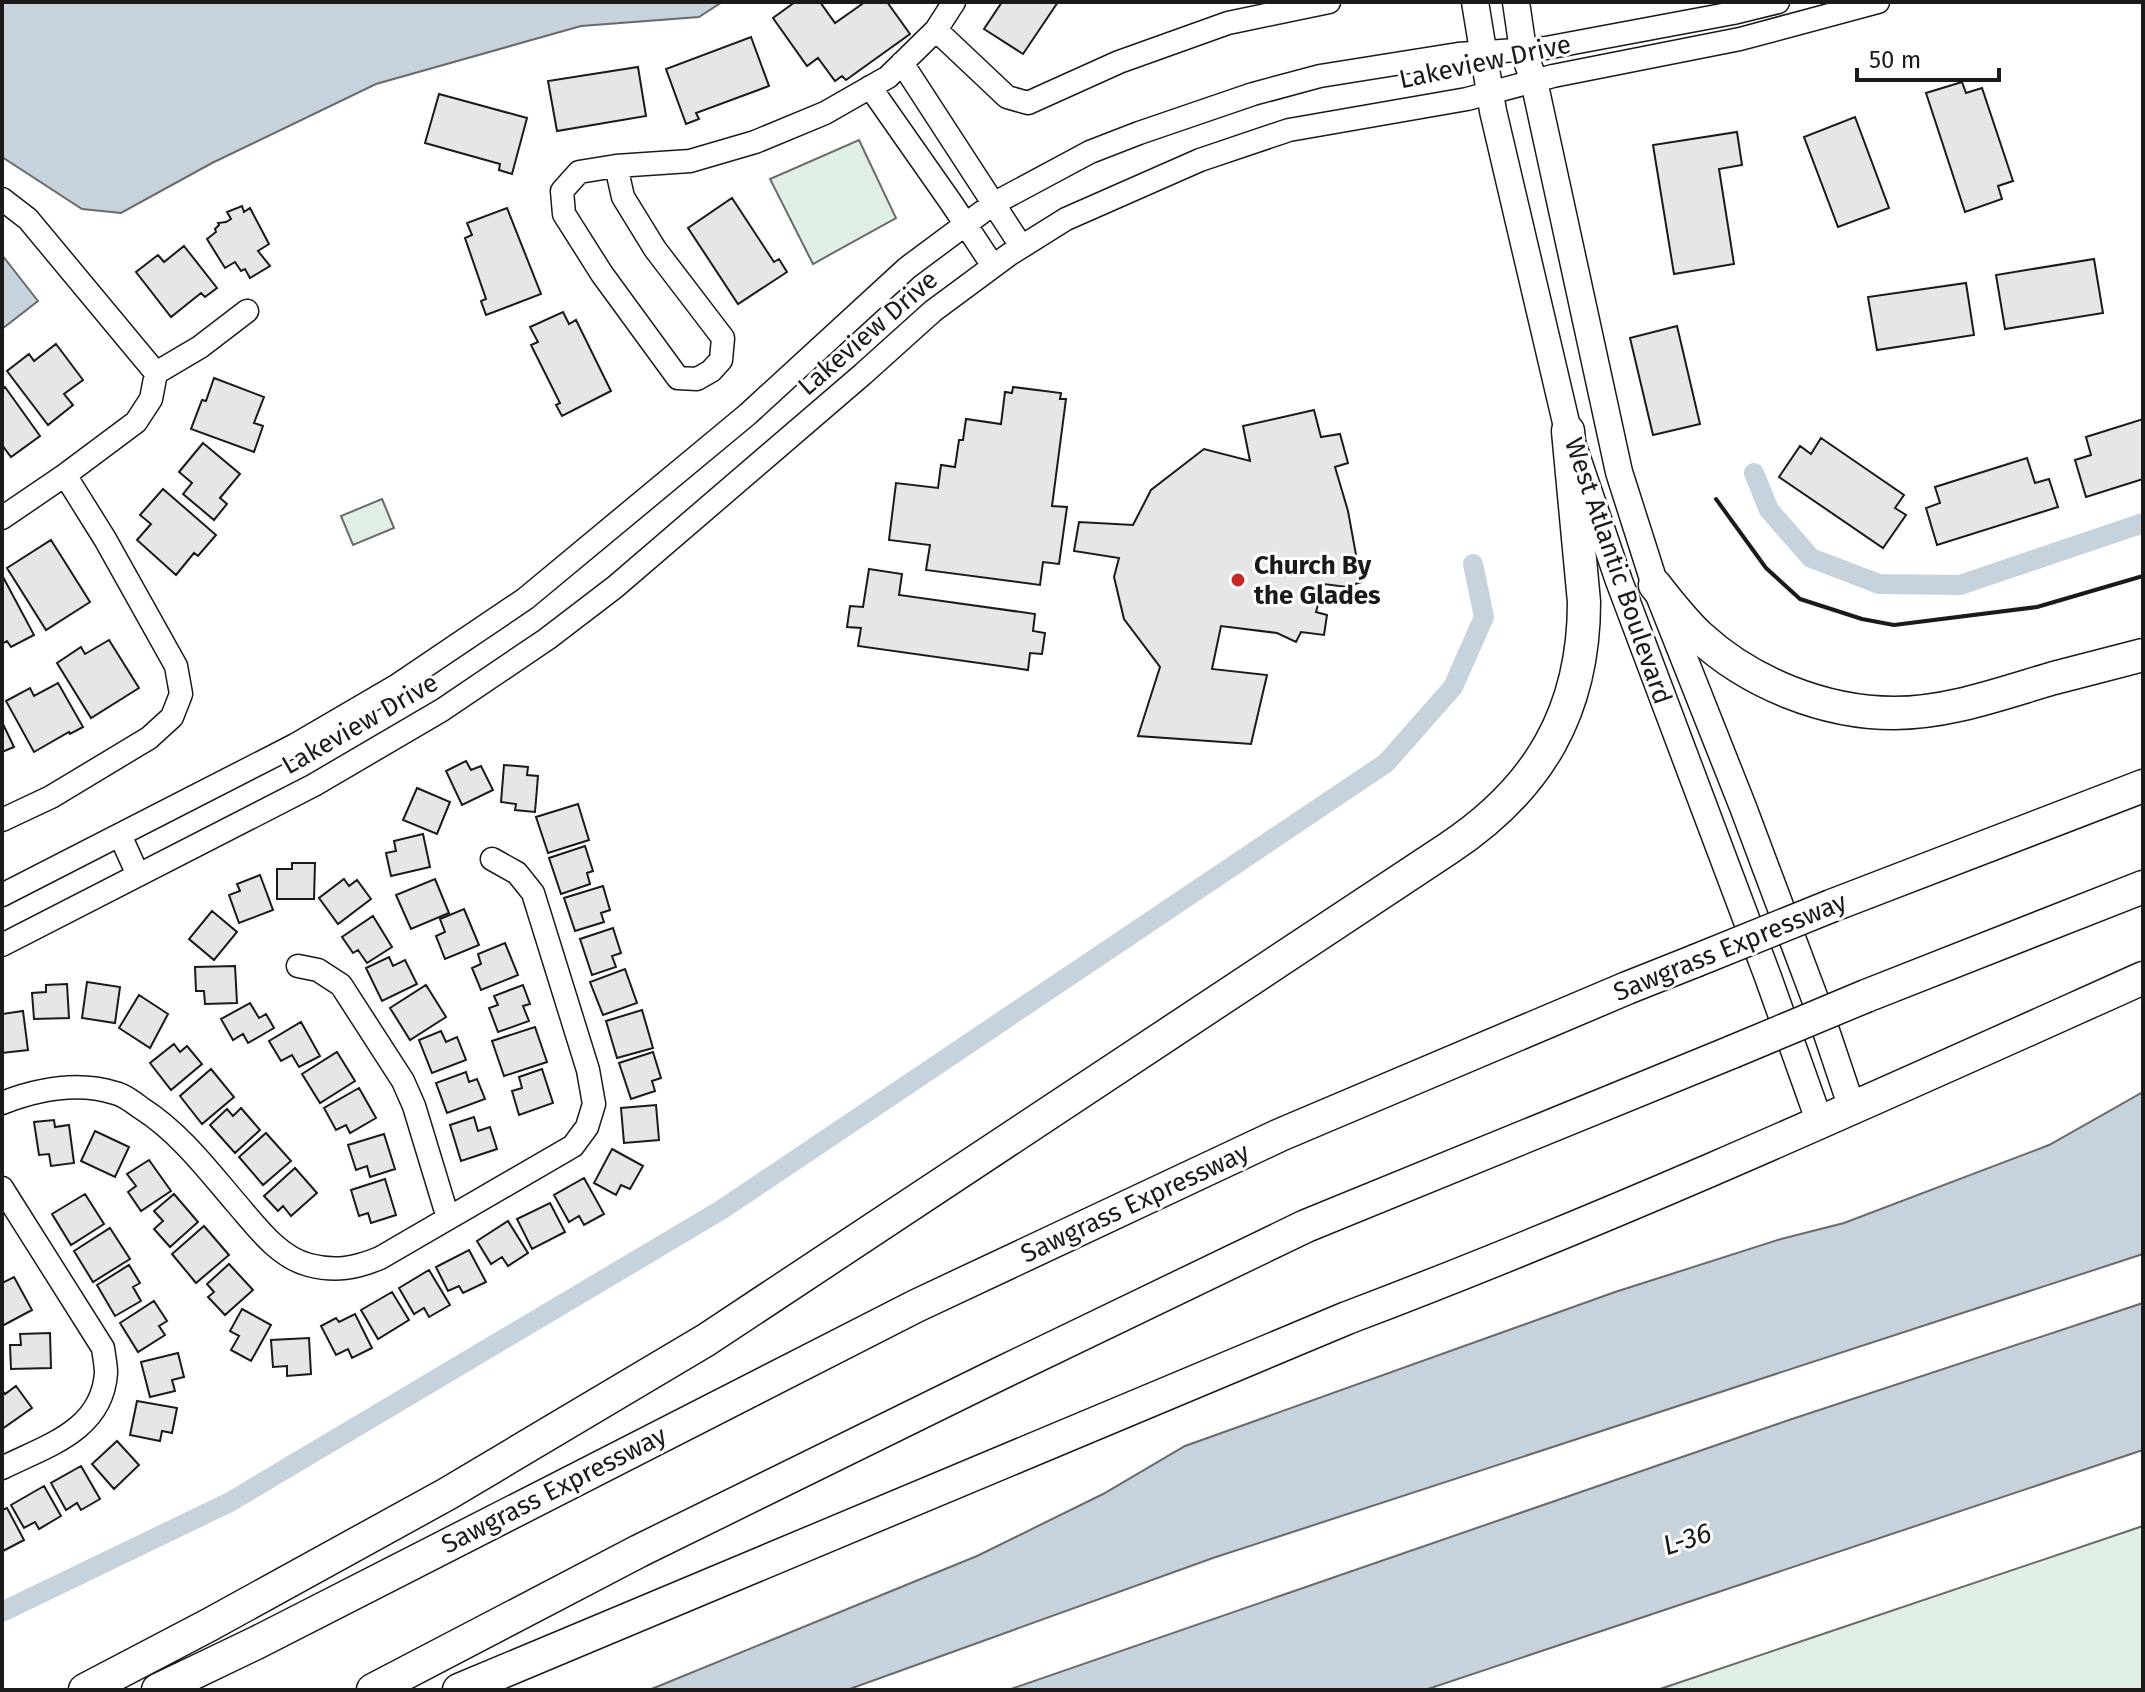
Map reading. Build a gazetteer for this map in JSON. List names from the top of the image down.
{
  "streets": {
    "highway": ["Sawgrass Expressway"],
    "main road": ["West Atlantic Boulevard"],
    "street": ["Lakeview Drive"]
  },
  "crossings": [
    ["Lakeview Drive", "West Atlantic Boulevard"]
  ],
  "water": ["L-36"],
  "places": ["Church By the Glades"],
  "scale_bar": "50 m"
}
